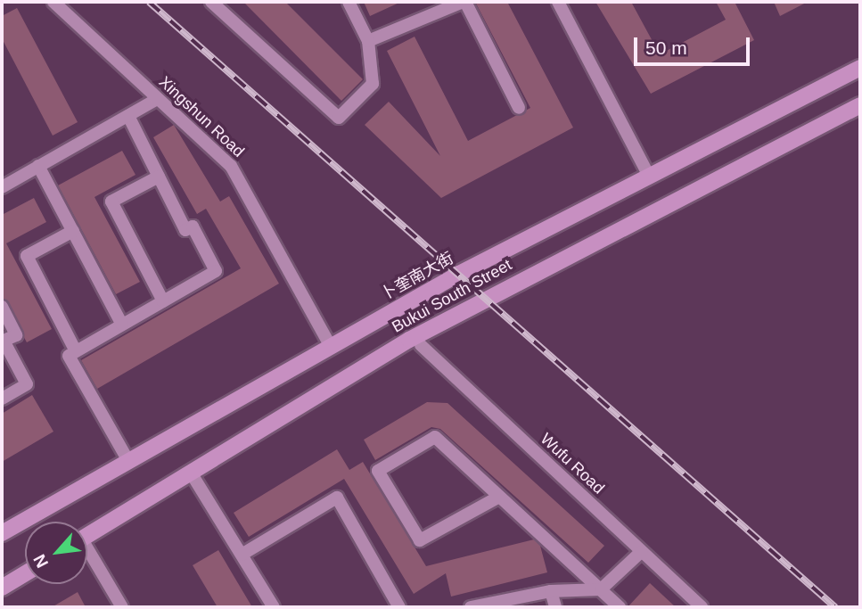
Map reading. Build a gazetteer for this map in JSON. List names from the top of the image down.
{
  "streets": {
    "main road": ["卜奎南大街", "Bukui South Street"],
    "street": ["Xingshun Road", "Wufu Road"]
  },
  "crossings": [
    ["Xingshun Road", "卜奎南大街"]
  ],
  "scale_bar": "50 m",
  "north": "bottom left"
}
